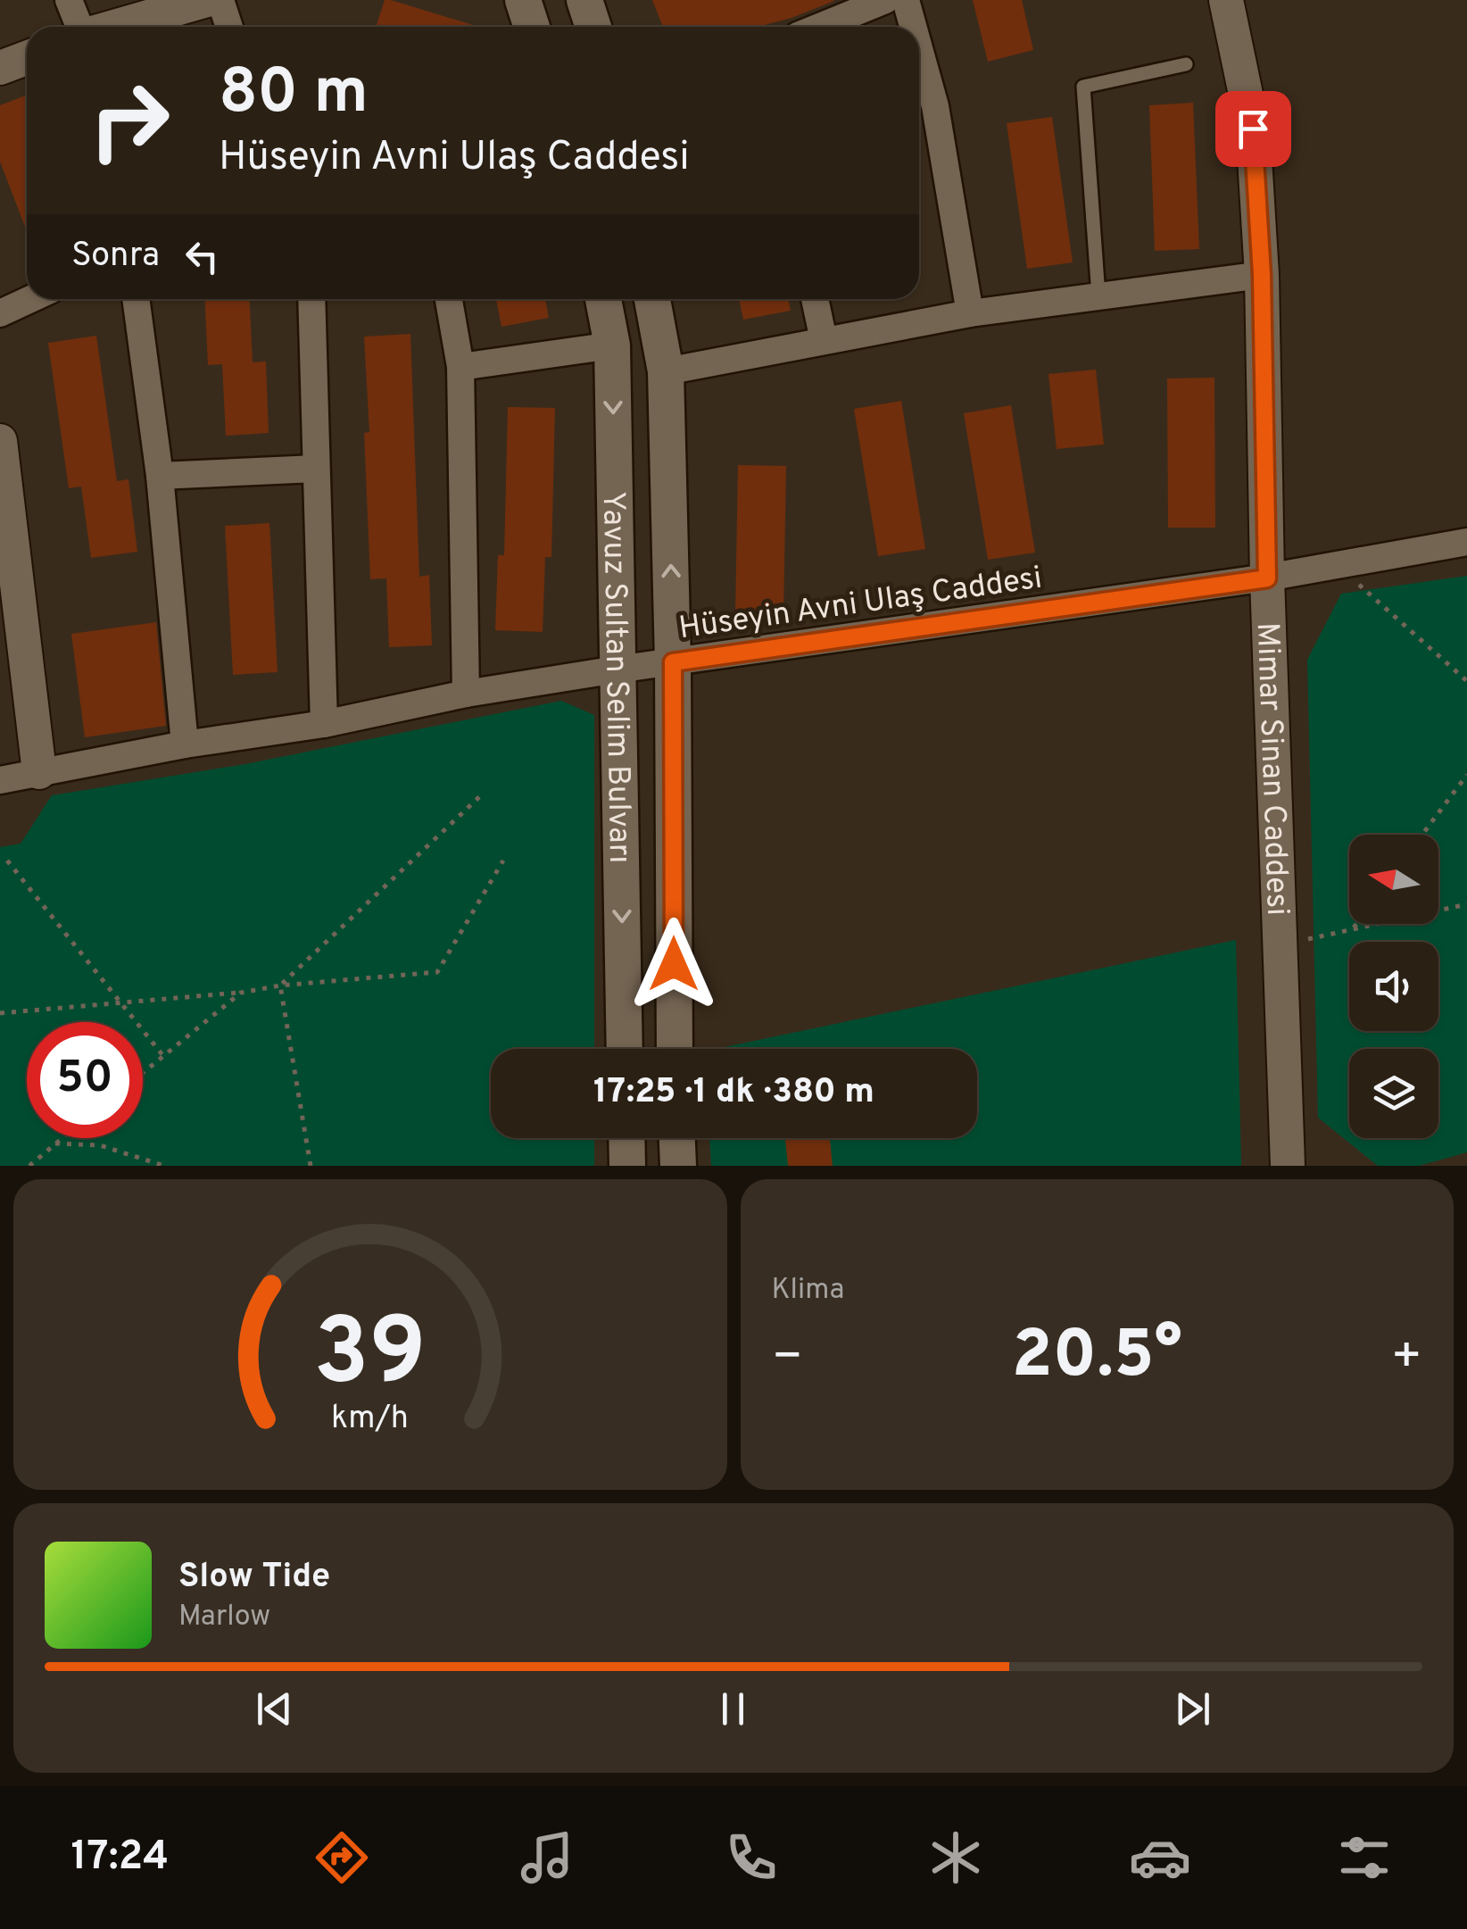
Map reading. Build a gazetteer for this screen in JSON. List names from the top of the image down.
{
  "streets": {
    "main road": ["Yavuz Sultan Selim Bulvarı"],
    "street": ["Hüseyin Avni Ulaş Caddesi", "Mimar Sinan Caddesi"]
  },
  "crossings": [
    ["Hüseyin Avni Ulaş Caddesi", "Yavuz Sultan Selim Bulvarı"],
    ["Hüseyin Avni Ulaş Caddesi", "Mimar Sinan Caddesi"]
  ],
  "north": "left",
  "page": {
    "turn": ["80 m", "Hüseyin Avni Ulaş Caddesi"],
    "then": "Sonra",
    "limit": "50",
    "trip": "17:25 · 1 dk · 380 m",
    "tile": "Klima",
    "heat": ["−", "20.5°", "+"],
    "song": ["Slow Tide", "Marlow"],
    "tabs": "17:24",
    "gauge": ["39", "km/h"]
  }
}
